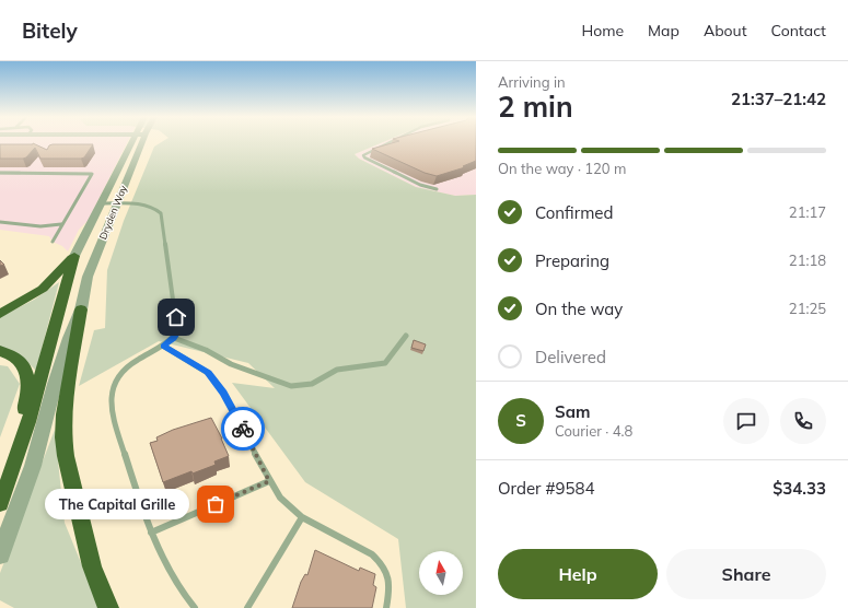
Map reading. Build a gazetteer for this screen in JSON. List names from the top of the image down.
{
  "streets": {
    "street": ["Dryden Way"]
  },
  "places": ["The Capital Grille"],
  "north": "top",
  "page": {
    "header": "Bitely",
    "nav": [
      "Home",
      "Map",
      "About",
      "Contact"
    ],
    "heading": ["2 min", "Arriving in", "21:37–21:42"],
    "panel": [
      "Sam",
      "Courier · 4.8",
      "Order #9584",
      "$34.33"
    ],
    "bar": "On the way · 120 m",
    "list": [
      ["Confirmed", "21:17"],
      ["Preparing", "21:18"],
      ["On the way", "21:25"],
      "Delivered"
    ],
    "round": "S",
    "bubble": "The Capital Grille",
    "buttons": ["Help", "Share"]
  }
}
